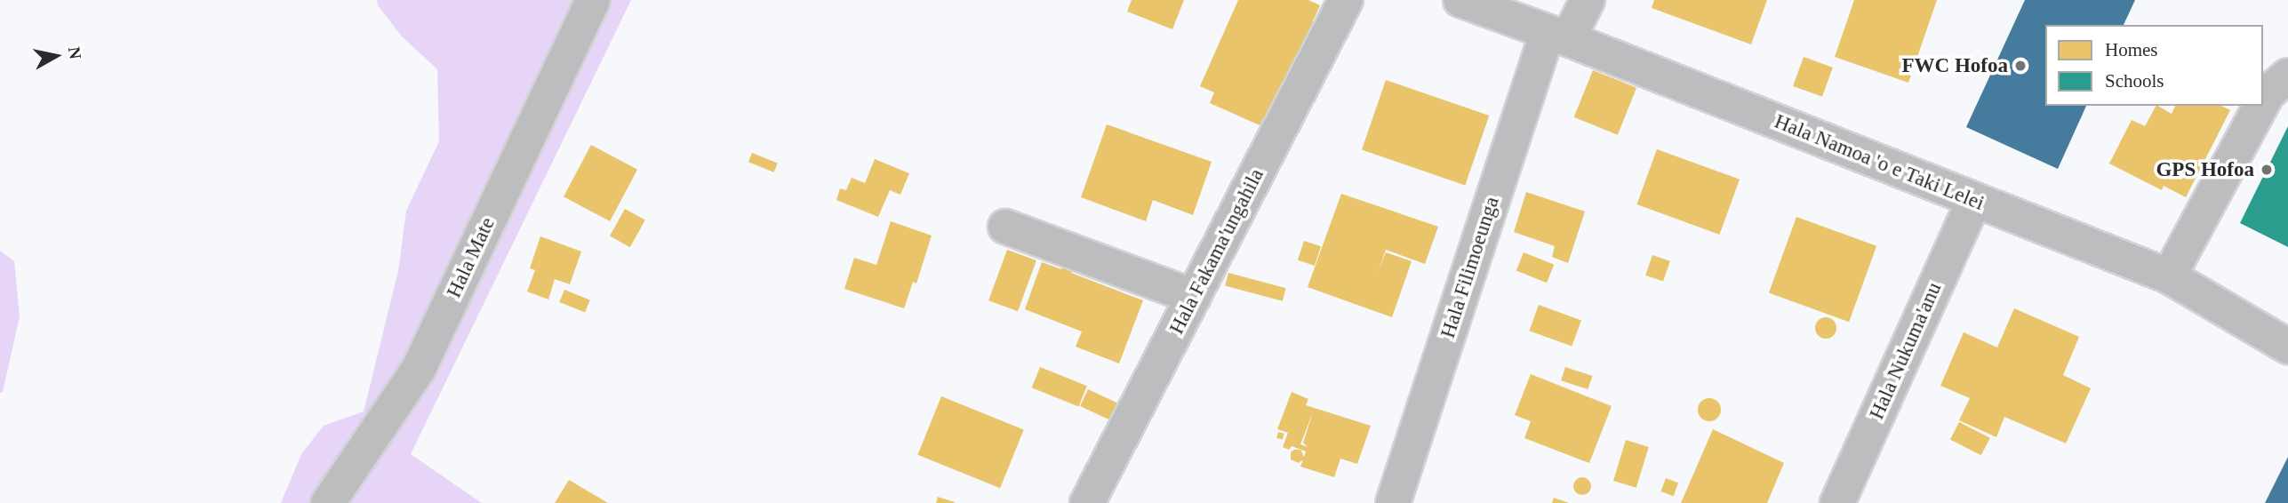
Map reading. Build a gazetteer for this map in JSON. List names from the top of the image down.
{
  "streets": {
    "street": [
      "Hala Namoa 'o e Taki Lelei",
      "Hala Fakama'ungahila",
      "Hala Mate",
      "Hala Filimoeunga",
      "Hala Nukuma'anu"
    ]
  },
  "crossings": [
    ["Hala Namoa 'o e Taki Lelei", "Hala Filimoeunga"],
    ["Hala Namoa 'o e Taki Lelei", "Hala Nukuma'anu"]
  ],
  "places": ["FWC Hofoa", "GPS Hofoa"],
  "legend": ["Homes", "Schools"],
  "north": "right"
}
